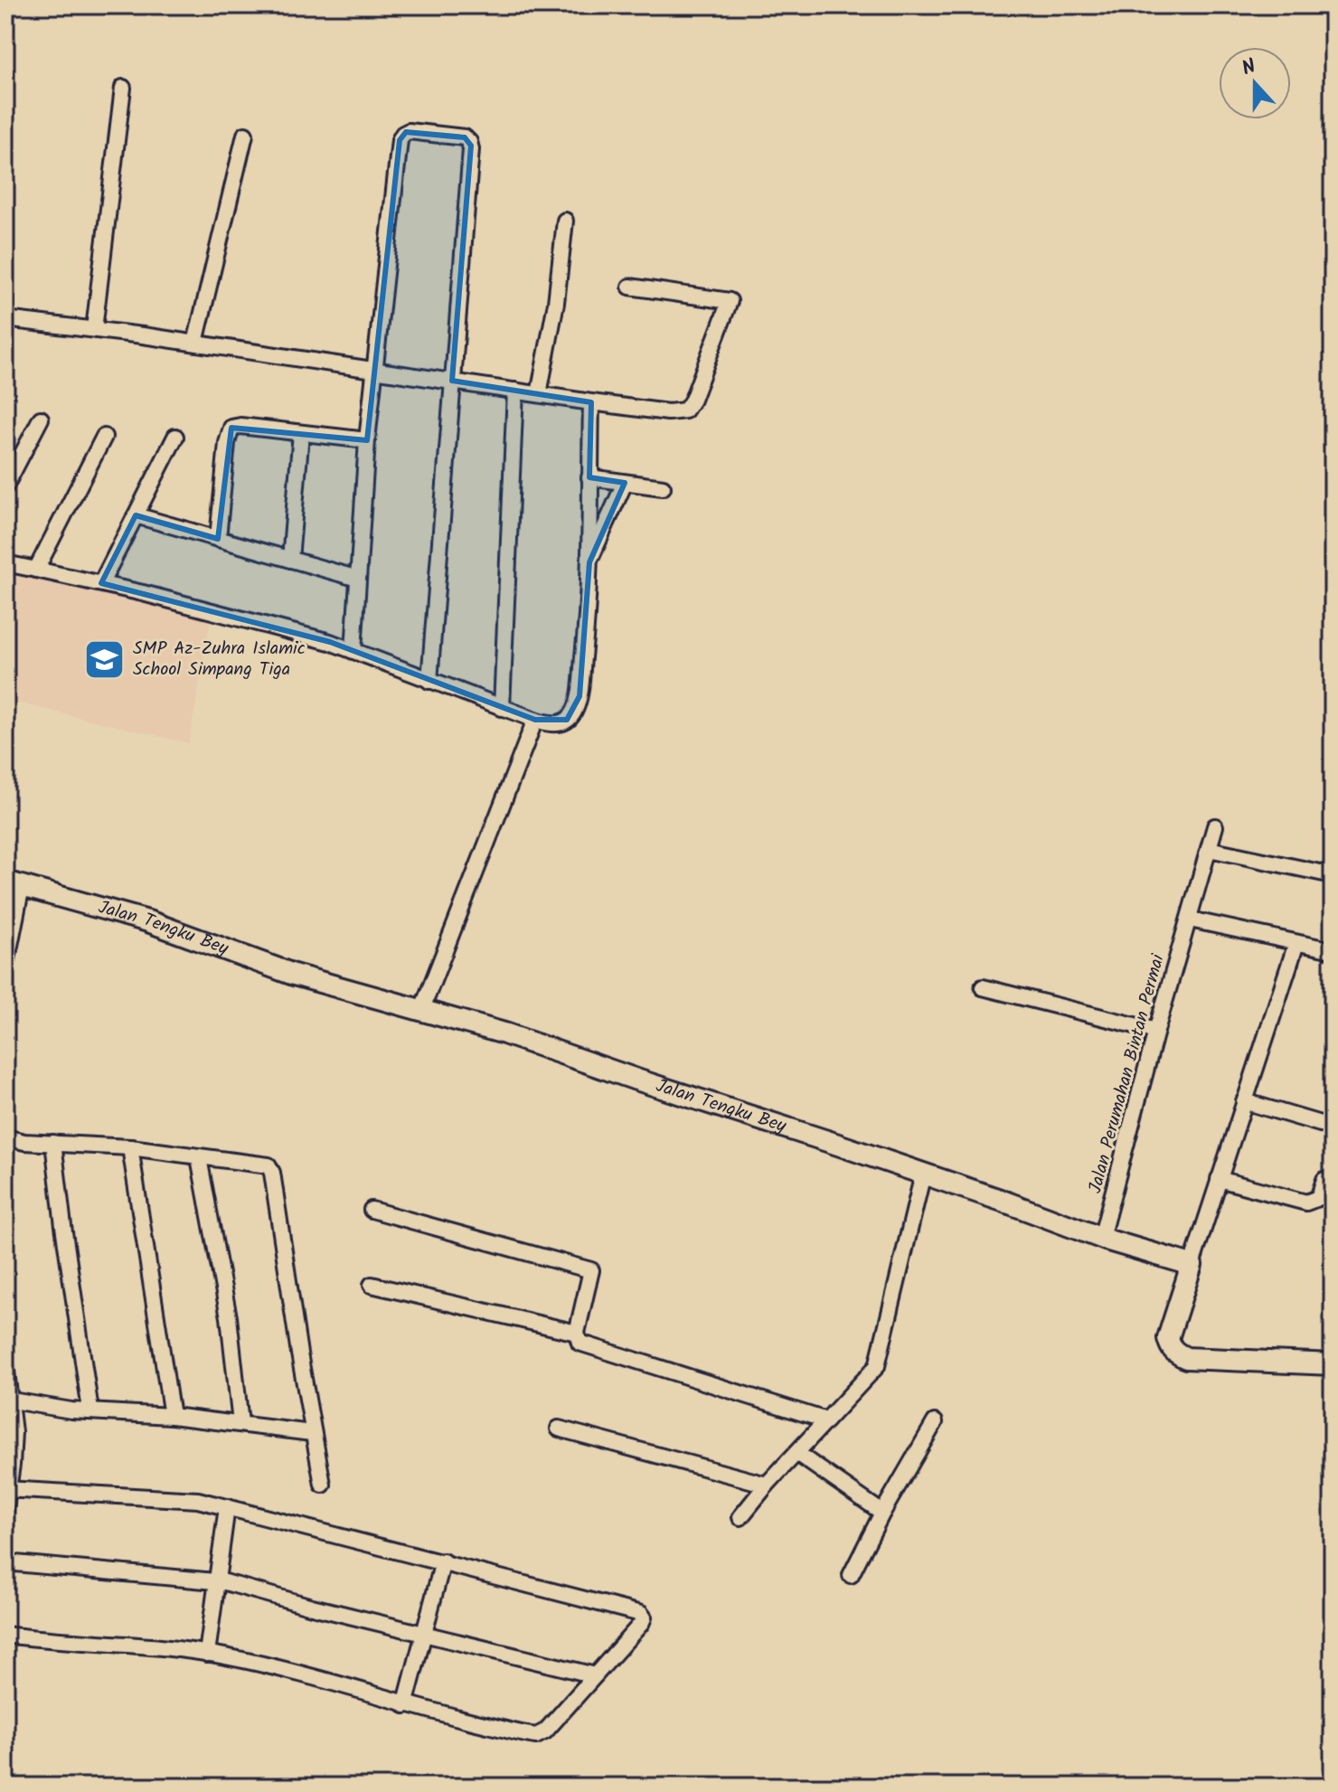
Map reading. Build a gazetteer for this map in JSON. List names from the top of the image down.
{
  "streets": {
    "main road": ["Jalan Tengku Bey"],
    "street": ["Jalan Perumahan Bintan Permai"]
  },
  "crossings": [
    ["Jalan Tengku Bey", "Jalan Perumahan Bintan Permai"]
  ],
  "places": {
    "school or university": ["SMP Az-Zuhra Islamic School Simpang Tiga"]
  },
  "north": "top"
}
